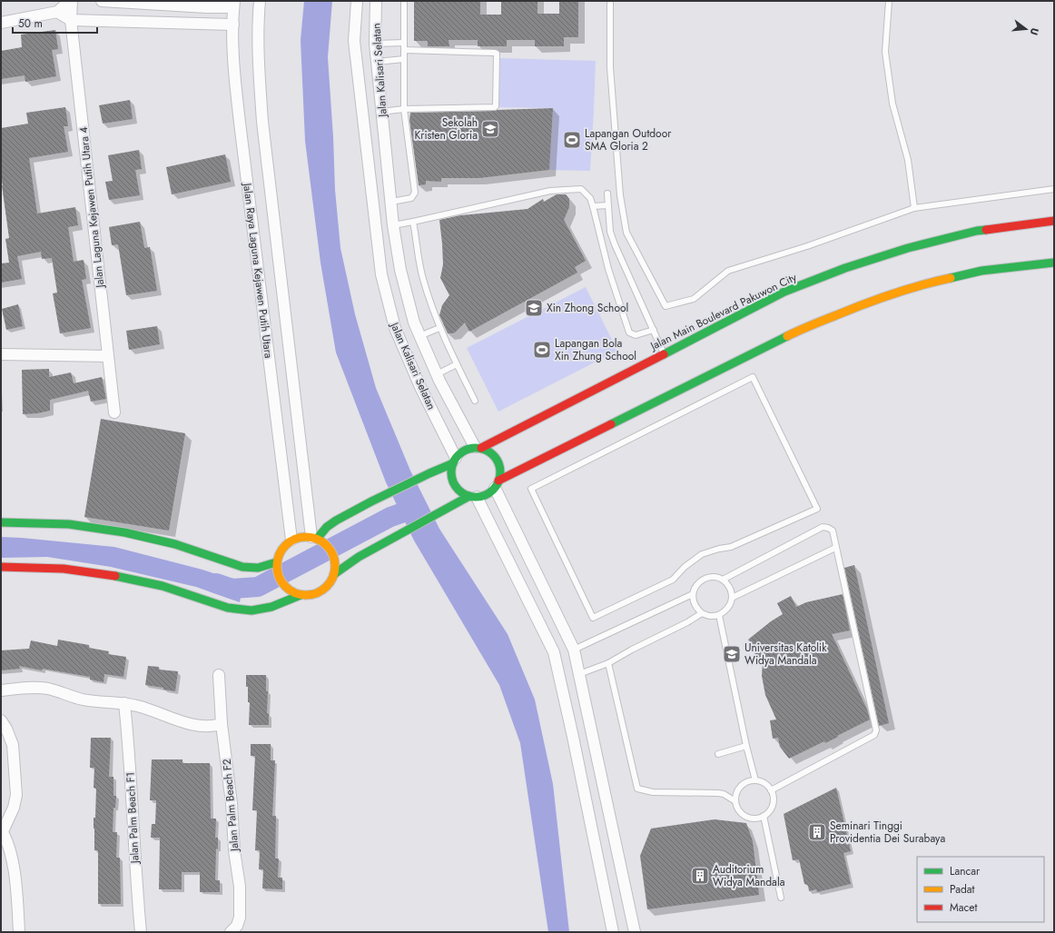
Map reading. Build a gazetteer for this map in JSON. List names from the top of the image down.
{
  "streets": {
    "street": [
      "Jalan Kalisari Selatan",
      "Jalan Laguna Kejawen Putih Utara 4",
      "Jalan Raya Laguna Kejawen Putih Utara",
      "Jalan Main Boulevard Pakuwon City",
      "Jalan Palm Beach F2",
      "Jalan Palm Beach F1"
    ]
  },
  "crossings": [
    ["Jalan Kalisari Selatan", "Jalan Main Boulevard Pakuwon City"]
  ],
  "places": {
    "school or university": ["Sekolah Kristen Gloria", "Xin Zhong School", "Universitas Katolik Widya Mandala"],
    "sports": ["Lapangan Outdoor SMA Gloria 2", "Lapangan Bola Xin Zhung School"],
    "building": ["Seminari Tinggi Providentia Dei Surabaya", "Auditorium Widya Mandala"]
  },
  "legend": ["Lancar", "Padat", "Macet"],
  "scale_bar": "50 m",
  "north": "right"
}
